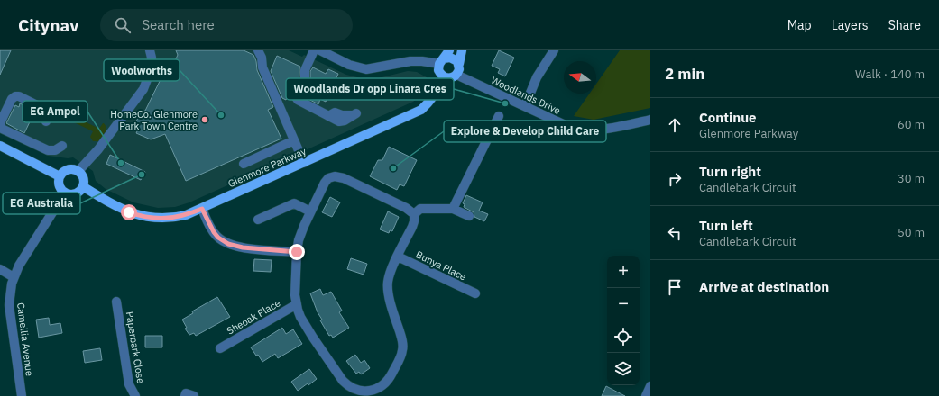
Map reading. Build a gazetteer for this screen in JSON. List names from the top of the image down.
{
  "streets": {
    "main road": ["Glenmore Parkway"],
    "street": [
      "Woodlands Drive",
      "Bunya Place",
      "Sheoak Place",
      "Camellia Avenue",
      "Paperbark Close"
    ]
  },
  "crossings": [
    ["Woodlands Drive", "Glenmore Parkway"],
    ["Glenmore Parkway", "Camellia Avenue"]
  ],
  "places": [
    "Woodlands Dr opp Linara Cres",
    "Woolworths",
    "HomeCo. Glenmore Park Town Centre",
    "EG Ampol",
    "Explore & Develop Child Care",
    "EG Australia"
  ],
  "north": "left",
  "page": {
    "header": "Citynav",
    "search": "Search here",
    "nav": ["Map", "Layers", "Share"],
    "heading": ["2 min", "Walk · 140 m"],
    "list": [
      ["Continue", "Glenmore Parkway", "60 m"],
      ["Turn right", "Candlebark Circuit", "30 m"],
      ["Turn left", "Candlebark Circuit", "50 m"],
      "Arrive at destination"
    ],
    "map_buttons": ["+", "−"]
  }
}
